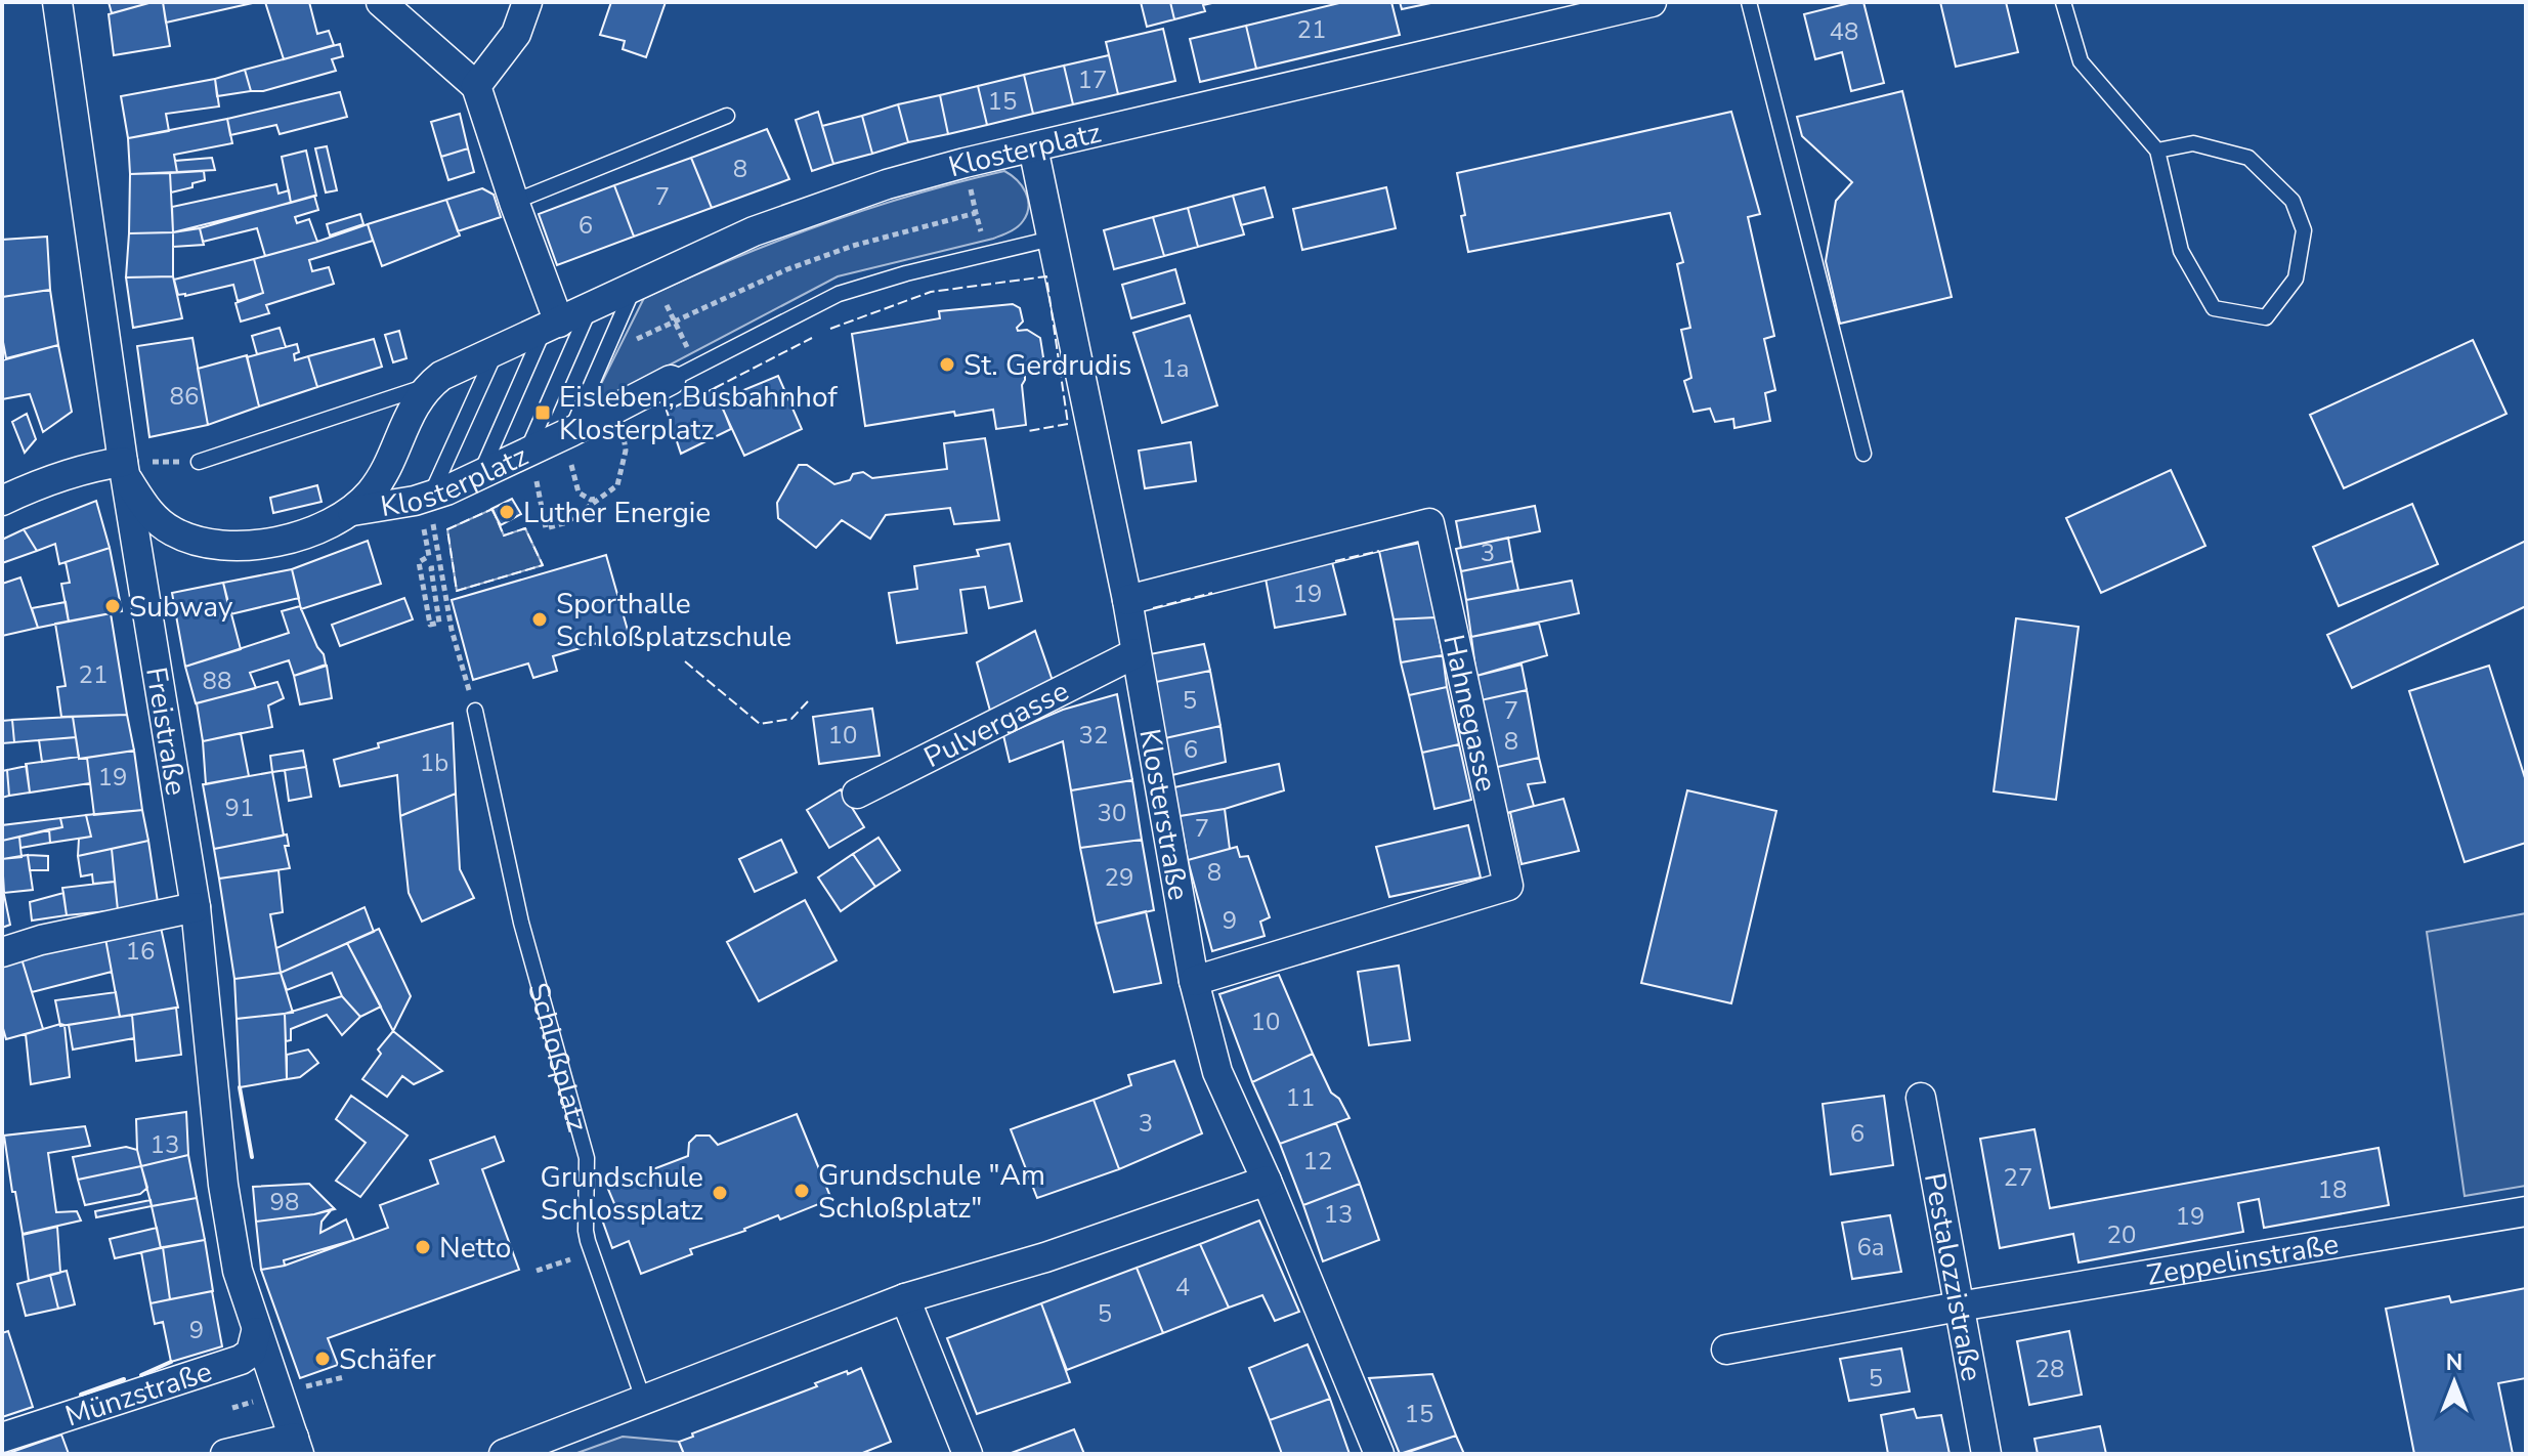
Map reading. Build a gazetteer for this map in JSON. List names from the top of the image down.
{
  "streets": {
    "street": [
      "Klosterplatz",
      "Hahnegasse",
      "Pulvergasse",
      "Freistraße",
      "Klosterstraße",
      "Zeppelinstraße",
      "Pestalozzistraße",
      "Münzstraße"
    ],
    "lane": ["Schloßplatz"]
  },
  "crossings": [
    ["Klosterplatz", "Freistraße"],
    ["Klosterplatz", "Klosterstraße"],
    ["Hahnegasse", "Klosterstraße"],
    ["Pulvergasse", "Klosterstraße"],
    ["Freistraße", "Münzstraße"],
    ["Zeppelinstraße", "Pestalozzistraße"]
  ],
  "places": {
    "other": [
      "St. Gerdrudis",
      "Luther Energie",
      "Subway",
      "Sporthalle Schloßplatzschule",
      "Grundschule \"Am Schloßplatz\"",
      "Grundschule Schlossplatz",
      "Netto",
      "Schäfer"
    ],
    "transit": ["Eisleben, Busbahnhof Klosterplatz"]
  },
  "house_numbers": [
    "21",
    "48",
    "17",
    "15",
    "8",
    "7",
    "6",
    "1a",
    "86",
    "3",
    "19",
    "21",
    "88",
    "5",
    "7",
    "10",
    "32",
    "8",
    "6",
    "1b",
    "19",
    "91",
    "30",
    "7",
    "8",
    "29",
    "9",
    "16",
    "10",
    "11",
    "3",
    "6",
    "13",
    "12",
    "27",
    "18",
    "98",
    "13",
    "19",
    "20",
    "6a",
    "4",
    "5",
    "9",
    "28",
    "5",
    "15"
  ],
  "north": "top"
}
